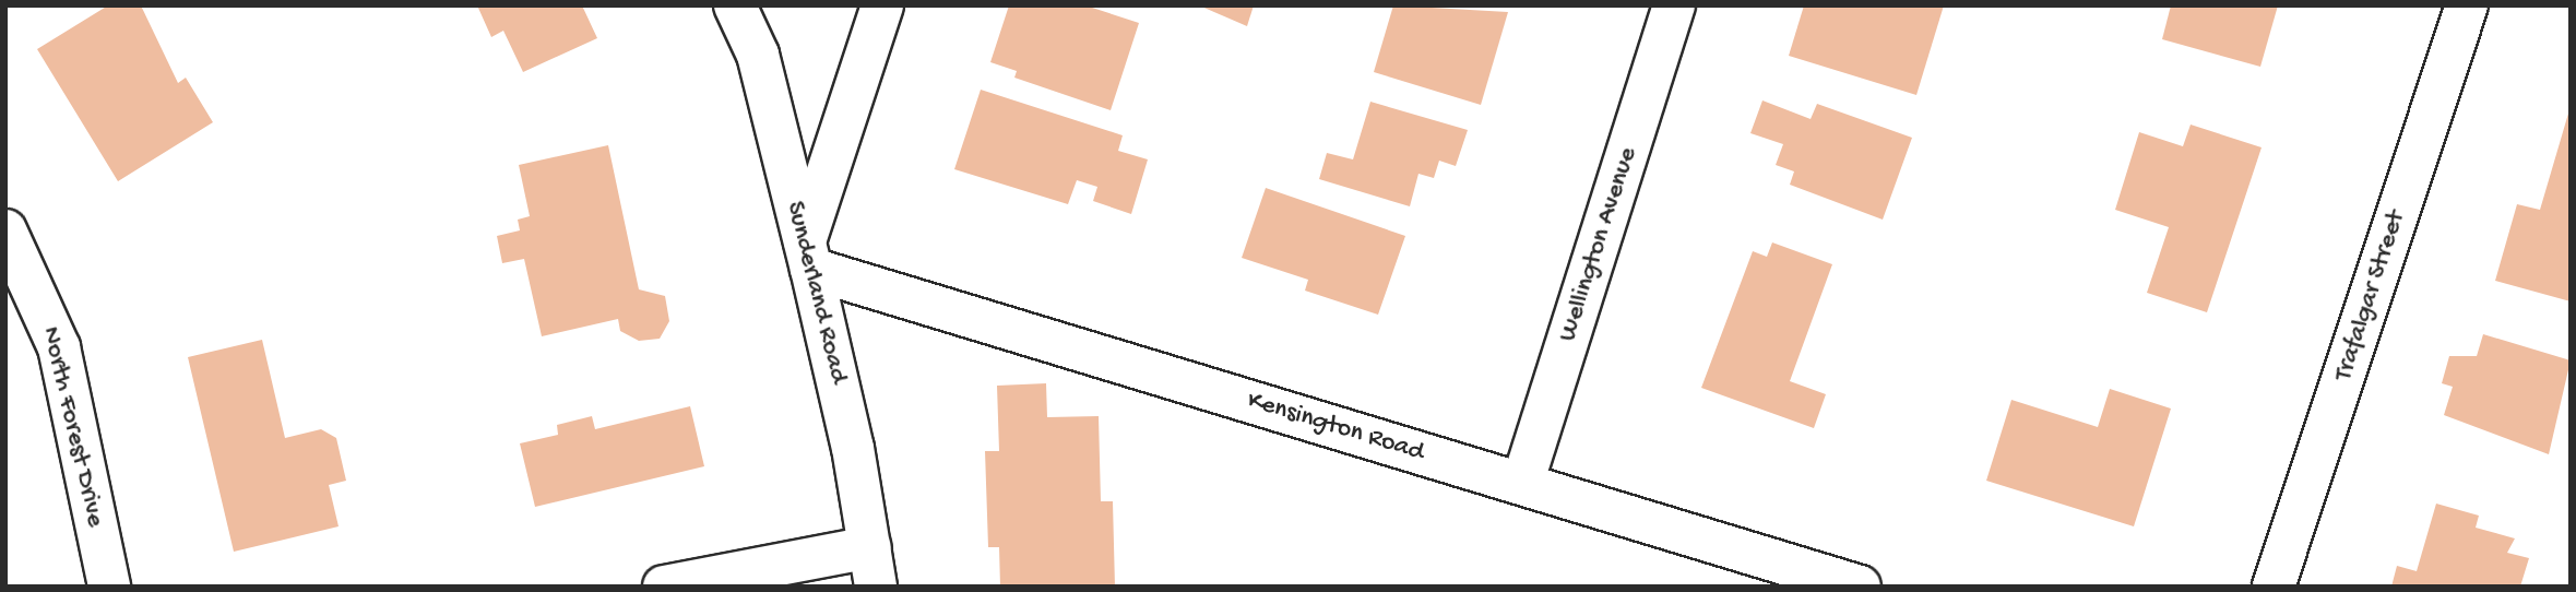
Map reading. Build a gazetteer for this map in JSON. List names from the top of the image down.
{
  "streets": {
    "street": [
      "Wellington Avenue",
      "Sunderland Road",
      "Trafalgar Street",
      "North Forest Drive",
      "Kensington Road"
    ]
  },
  "crossings": [
    ["Wellington Avenue", "Kensington Road"],
    ["Sunderland Road", "Kensington Road"]
  ]
}
